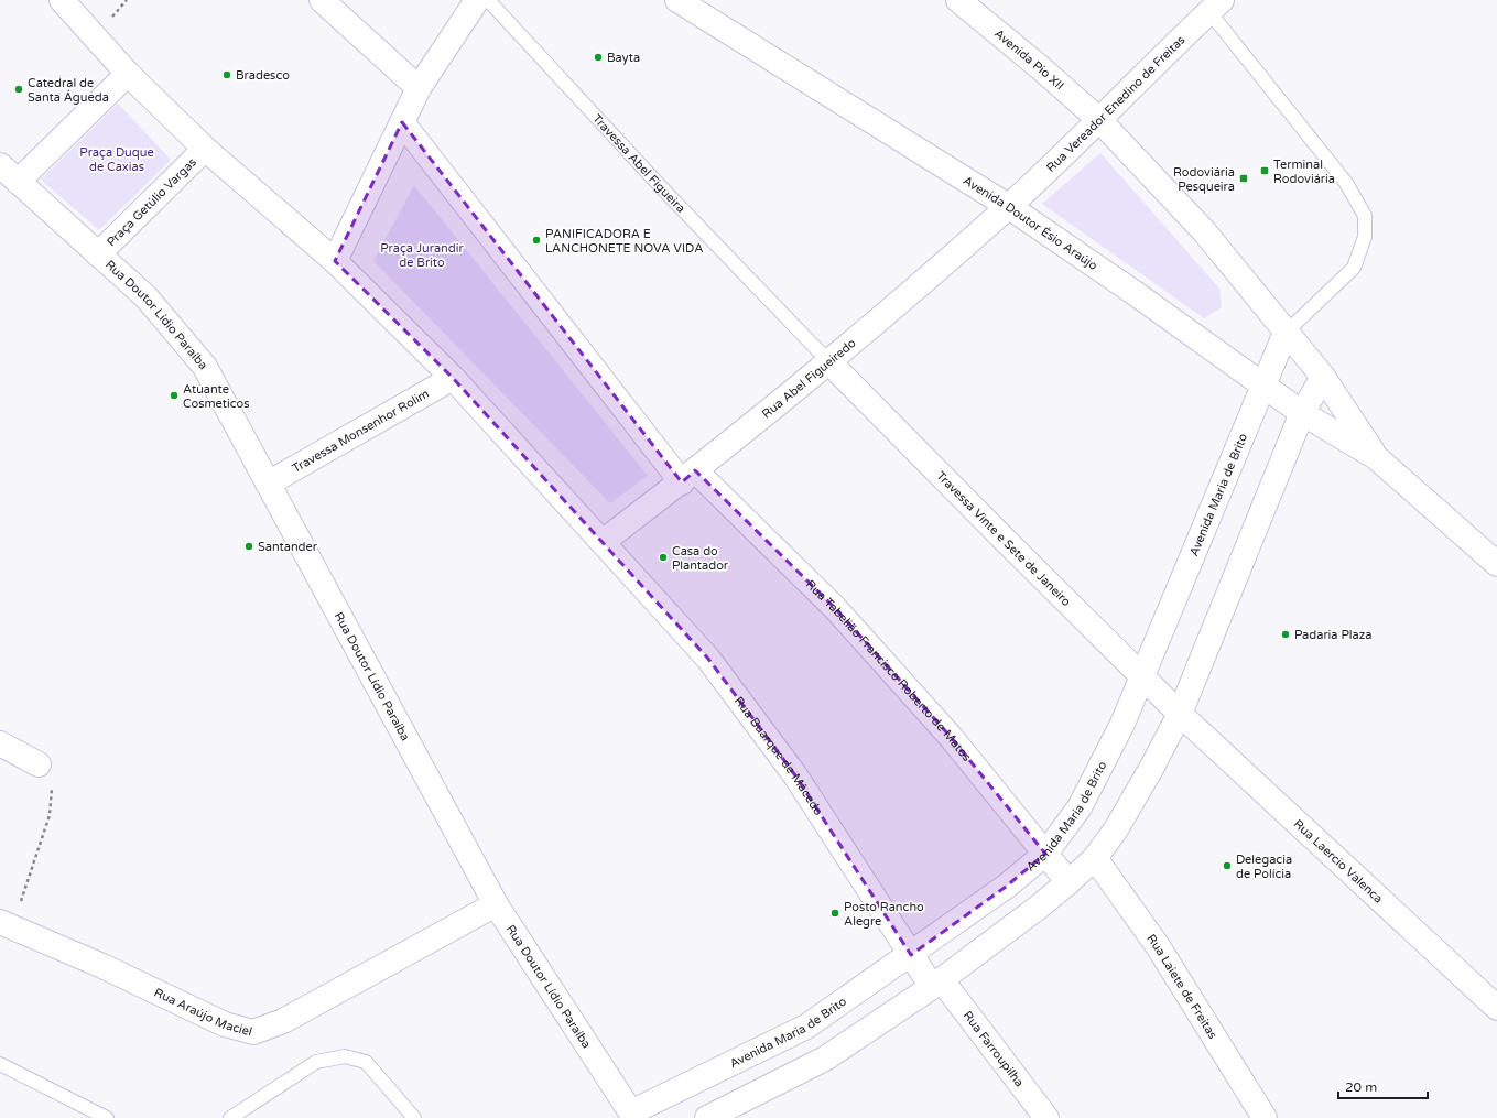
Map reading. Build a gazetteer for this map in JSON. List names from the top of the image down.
{
  "streets": {
    "main road": [
      "Avenida Pio XII",
      "Rua Vereador Enedino de Freitas",
      "Praça Getúlio Vargas",
      "Avenida Doutor Ésio Araújo",
      "Rua Doutor Lídio Paraíba",
      "Rua Abel Figueiredo",
      "Travessa Monsenhor Rolim",
      "Avenida Maria de Brito",
      "Travessa Vinte e Sete de Janeiro",
      "Rua Tabelião Francisco Roberto de Matos",
      "Rua Buarque de Mâcedo",
      "Rua Laercio Valenca",
      "Rua Laiete de Freitas",
      "Rua Araújo Maciel",
      "Rua Farroupilha"
    ],
    "lane": ["Travessa Abel Figueira"]
  },
  "crossings": [
    ["Avenida Pio XII", "Rua Vereador Enedino de Freitas"],
    ["Avenida Pio XII", "Avenida Doutor Ésio Araújo"],
    ["Rua Vereador Enedino de Freitas", "Avenida Doutor Ésio Araújo"],
    ["Rua Vereador Enedino de Freitas", "Rua Abel Figueiredo"],
    ["Travessa Abel Figueira", "Rua Abel Figueiredo"],
    ["Travessa Abel Figueira", "Travessa Vinte e Sete de Janeiro"],
    ["Praça Getúlio Vargas", "Rua Doutor Lídio Paraíba"],
    ["Avenida Doutor Ésio Araújo", "Rua Abel Figueiredo"],
    ["Avenida Doutor Ésio Araújo", "Avenida Maria de Brito"],
    ["Rua Doutor Lídio Paraíba", "Travessa Monsenhor Rolim"],
    ["Rua Doutor Lídio Paraíba", "Avenida Maria de Brito"],
    ["Rua Doutor Lídio Paraíba", "Rua Araújo Maciel"],
    ["Rua Abel Figueiredo", "Travessa Vinte e Sete de Janeiro"],
    ["Rua Abel Figueiredo", "Rua Tabelião Francisco Roberto de Matos"],
    ["Rua Abel Figueiredo", "Rua Buarque de Mâcedo"],
    ["Avenida Maria de Brito", "Travessa Vinte e Sete de Janeiro"],
    ["Avenida Maria de Brito", "Rua Tabelião Francisco Roberto de Matos"],
    ["Avenida Maria de Brito", "Rua Buarque de Mâcedo"],
    ["Travessa Vinte e Sete de Janeiro", "Rua Laercio Valenca"],
    ["Rua Buarque de Mâcedo", "Rua Farroupilha"]
  ],
  "parks": ["Praça Duque de Caxias", "Praça Jurandir de Brito"],
  "places": {
    "other": [
      "Bayta",
      "Bradesco",
      "Catedral de Santa Águeda",
      "PANIFICADORA E LANCHONETE NOVA VIDA",
      "Atuante Cosmeticos",
      "Santander",
      "Casa do Plantador",
      "Padaria Plaza",
      "Delegacia de Polícia",
      "Posto Rancho Alegre"
    ],
    "transit": ["Terminal Rodoviária", "Rodoviária Pesqueira"]
  },
  "scale_bar": "20 m"
}
